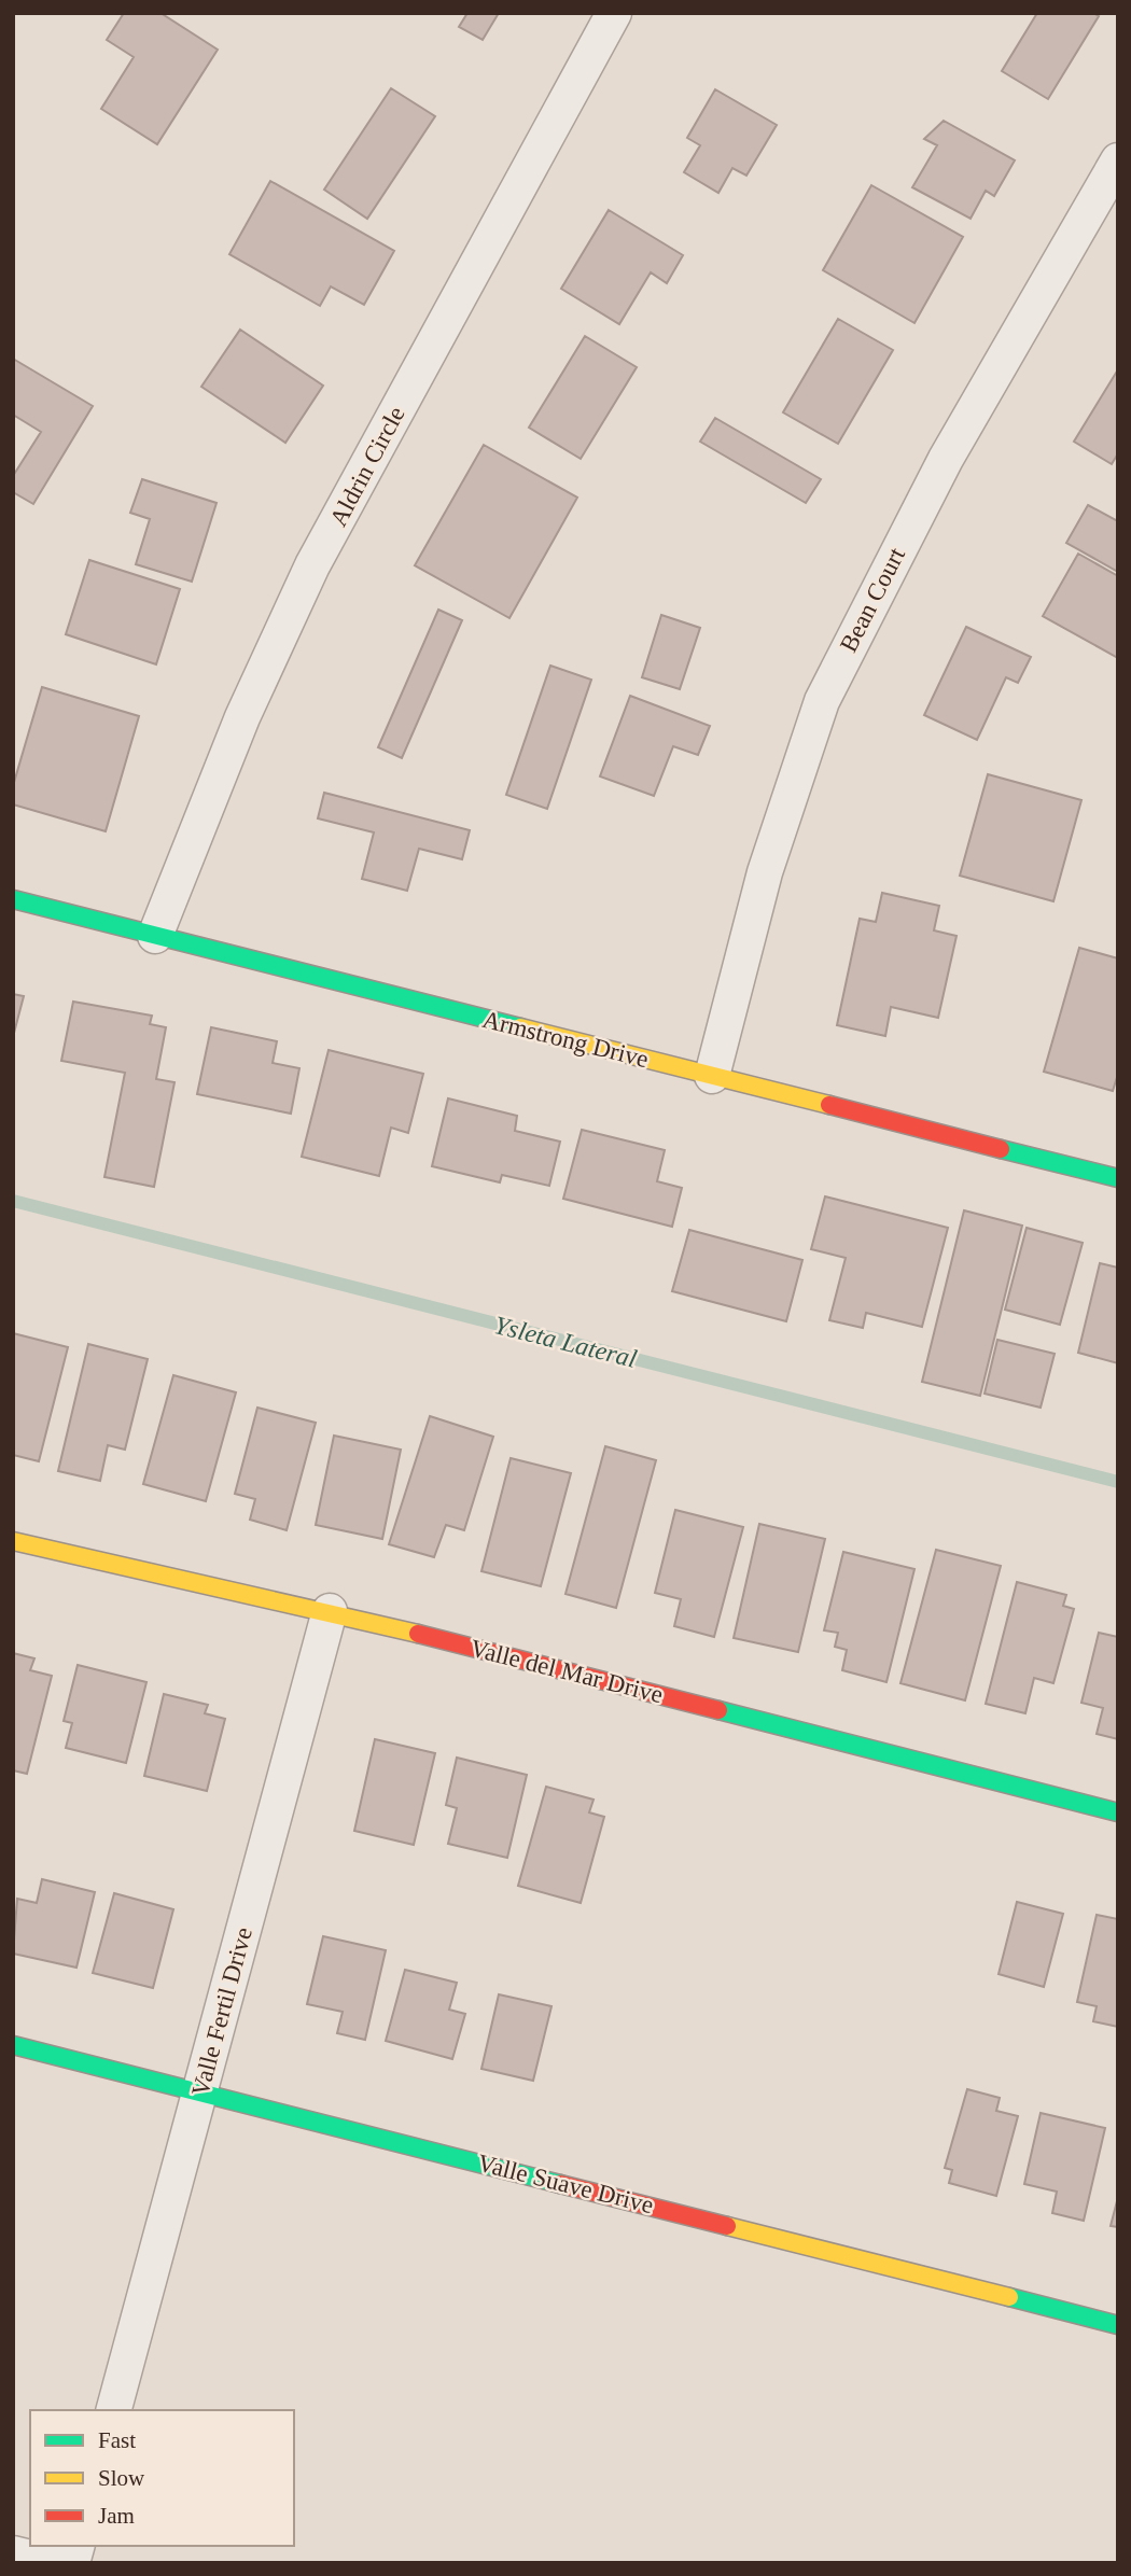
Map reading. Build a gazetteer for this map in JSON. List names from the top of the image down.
{
  "streets": {
    "street": [
      "Aldrin Circle",
      "Bean Court",
      "Armstrong Drive",
      "Valle del Mar Drive",
      "Valle Fertil Drive",
      "Valle Suave Drive"
    ]
  },
  "crossings": [
    ["Aldrin Circle", "Armstrong Drive"],
    ["Bean Court", "Armstrong Drive"],
    ["Valle del Mar Drive", "Valle Fertil Drive"],
    ["Valle Fertil Drive", "Valle Suave Drive"]
  ],
  "water": ["Ysleta Lateral"],
  "legend": ["Fast", "Slow", "Jam"]
}
